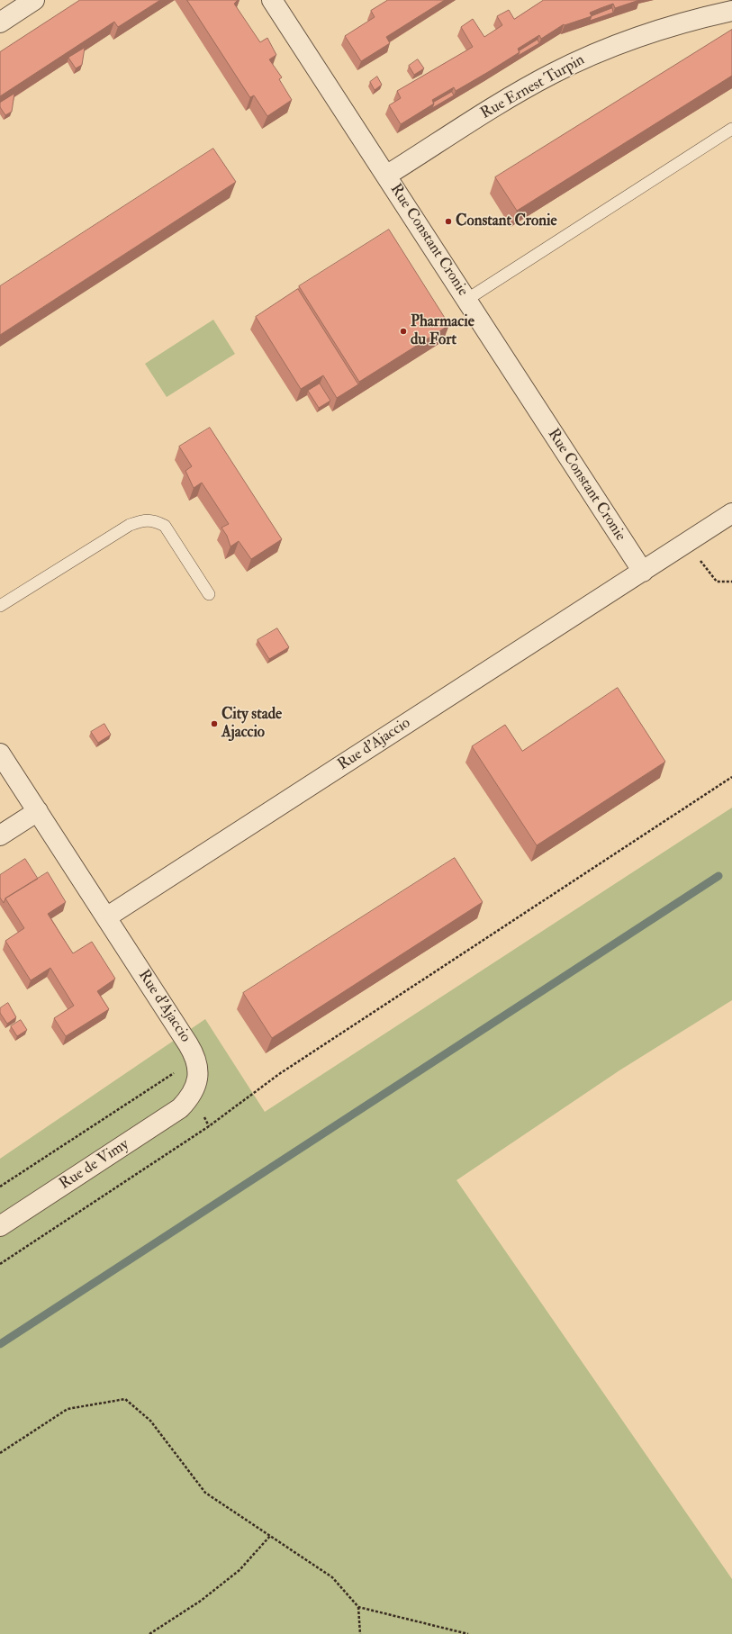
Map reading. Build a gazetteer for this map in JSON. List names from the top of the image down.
{
  "streets": {
    "street": [
      "Rue Ernest Turpin",
      "Rue Constant Cronie",
      "Rue d'Ajaccio",
      "Rue de Vimy"
    ]
  },
  "crossings": [
    ["Rue Ernest Turpin", "Rue Constant Cronie"],
    ["Rue Constant Cronie", "Rue d'Ajaccio"],
    ["Rue d'Ajaccio", "Rue de Vimy"]
  ],
  "places": ["Constant Cronie", "Pharmacie du Fort", "City stade Ajaccio"]
}
